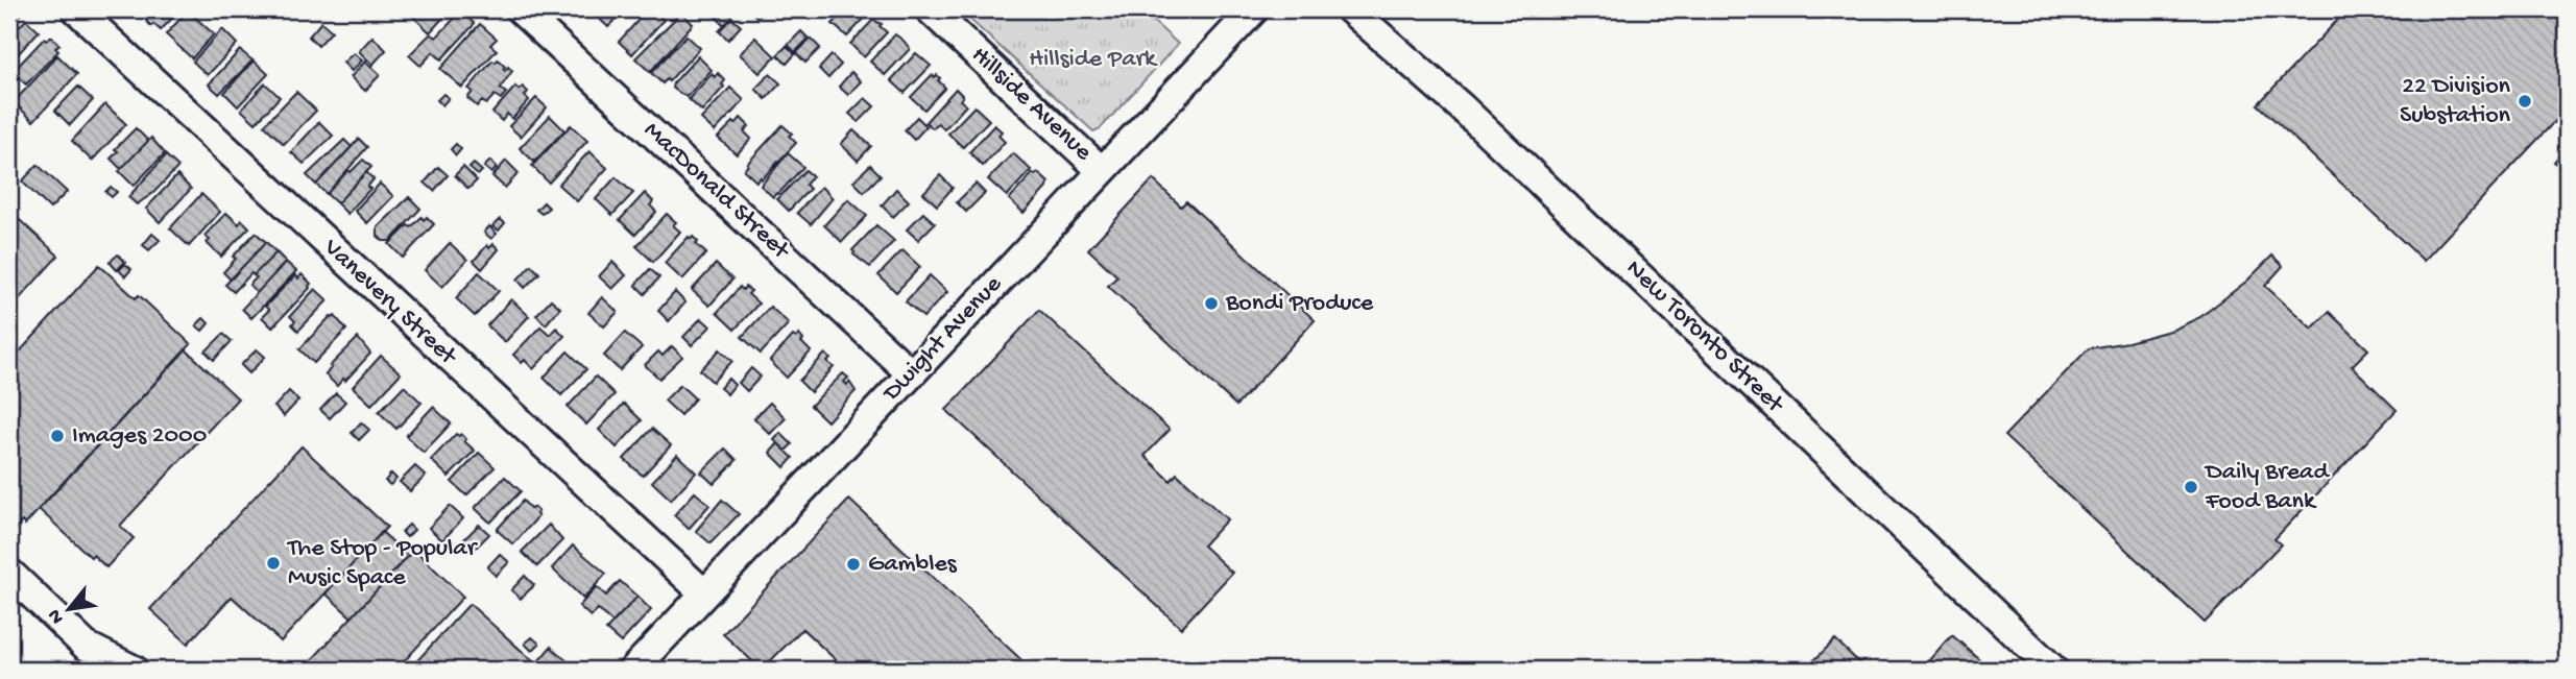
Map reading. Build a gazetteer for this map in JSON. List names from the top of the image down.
{
  "streets": {
    "street": [
      "Hillside Avenue",
      "MacDonald Street",
      "Vanevery Street",
      "New Toronto Street",
      "Dwight Avenue"
    ]
  },
  "crossings": [
    ["Hillside Avenue", "Dwight Avenue"],
    ["MacDonald Street", "Dwight Avenue"],
    ["Vanevery Street", "Dwight Avenue"]
  ],
  "parks": ["Hillside Park"],
  "places": [
    "22 Division Substation",
    "Bondi Produce",
    "Images 2000",
    "Daily Bread Food Bank",
    "The Stop - Popular Music Space",
    "Gambles"
  ],
  "north": "bottom left"
}
